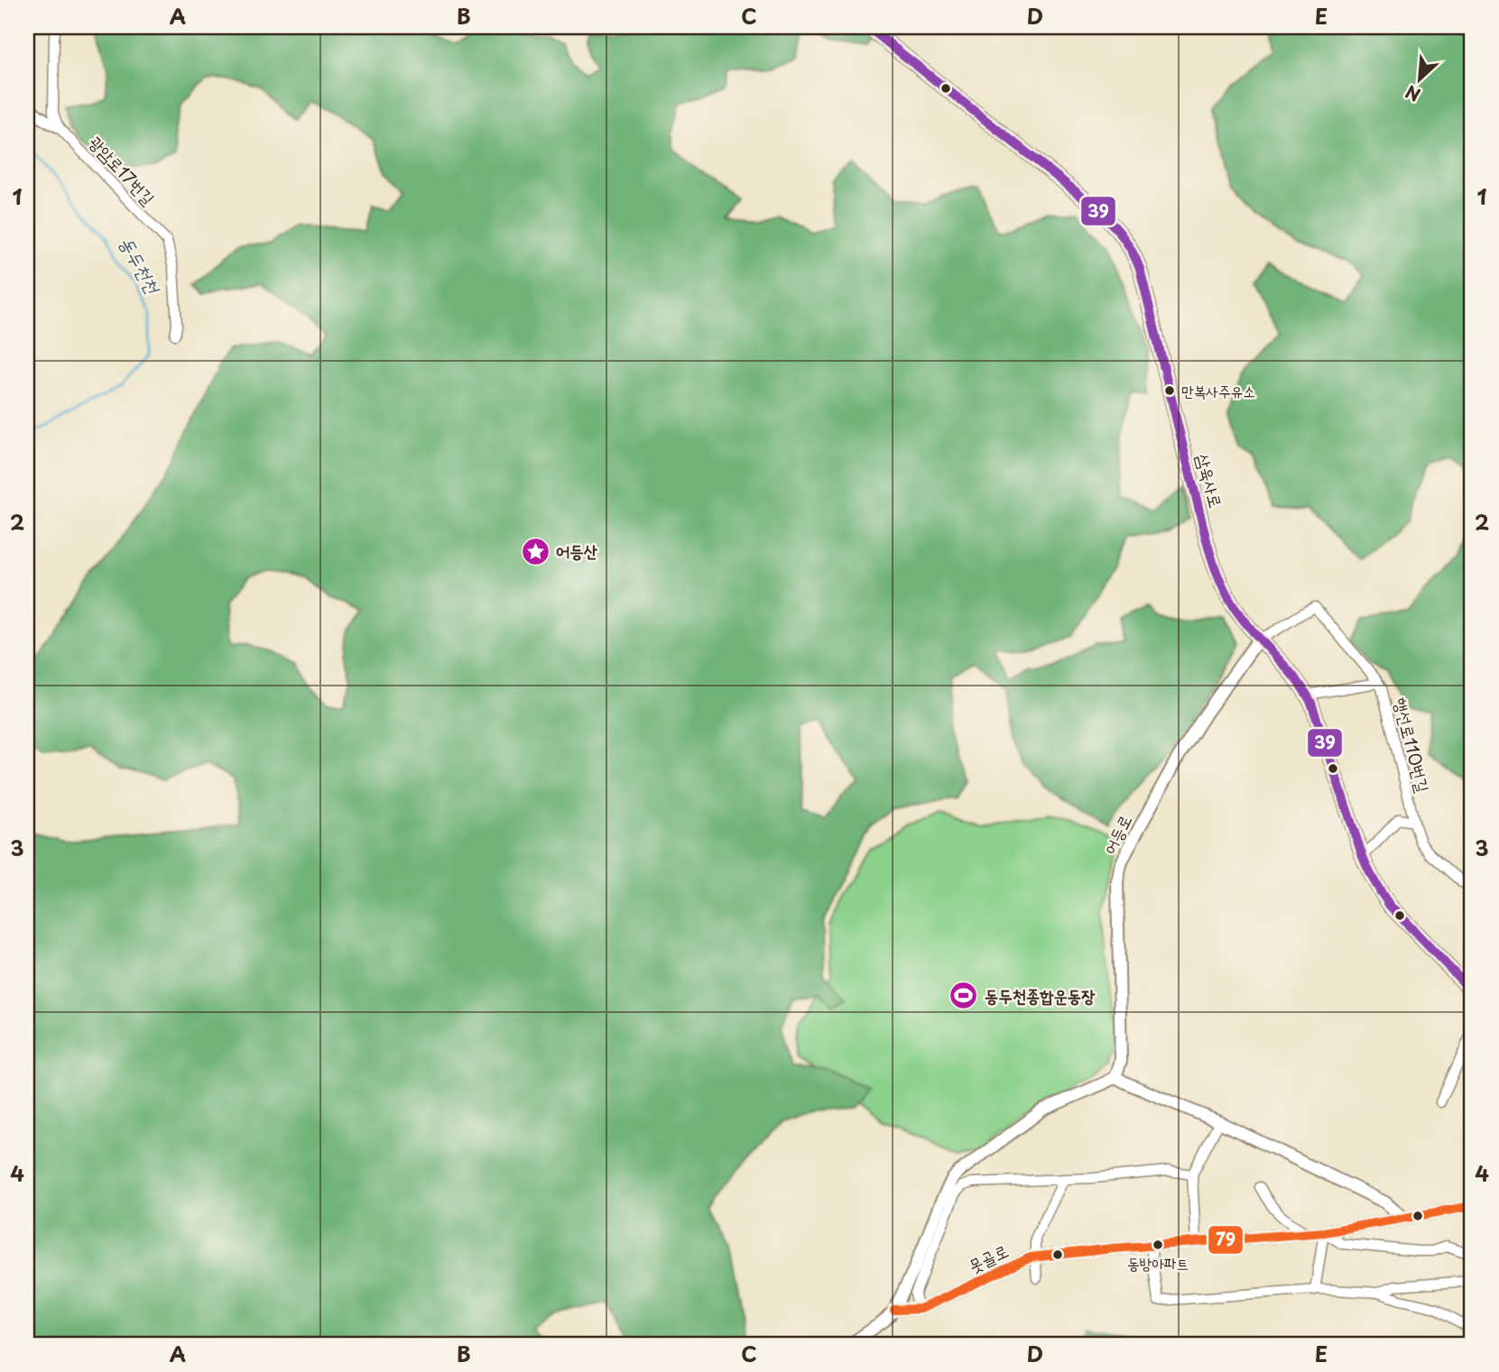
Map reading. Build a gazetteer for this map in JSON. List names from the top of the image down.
{
  "streets": {
    "main road": ["삼육사로"],
    "street": [
      "광암로17번길",
      "행선로110번길",
      "어등로",
      "못골로"
    ]
  },
  "crossings": [
    ["삼육사로", "행선로110번길"],
    ["삼육사로", "어등로"],
    ["행선로110번길", "어등로"]
  ],
  "water": ["동두천천"],
  "places": {
    "other": ["만복사주유소", "동방아파트"],
    "place": ["어등산"],
    "sports": ["동두천종합운동장"]
  },
  "lines": ["transit line 39", "transit line 79"],
  "north": "bottom left",
  "grid": {
    "columns": [
      "A",
      "B",
      "C",
      "D",
      "E"
    ],
    "rows": [
      "1",
      "2",
      "3",
      "4"
    ]
  }
}
